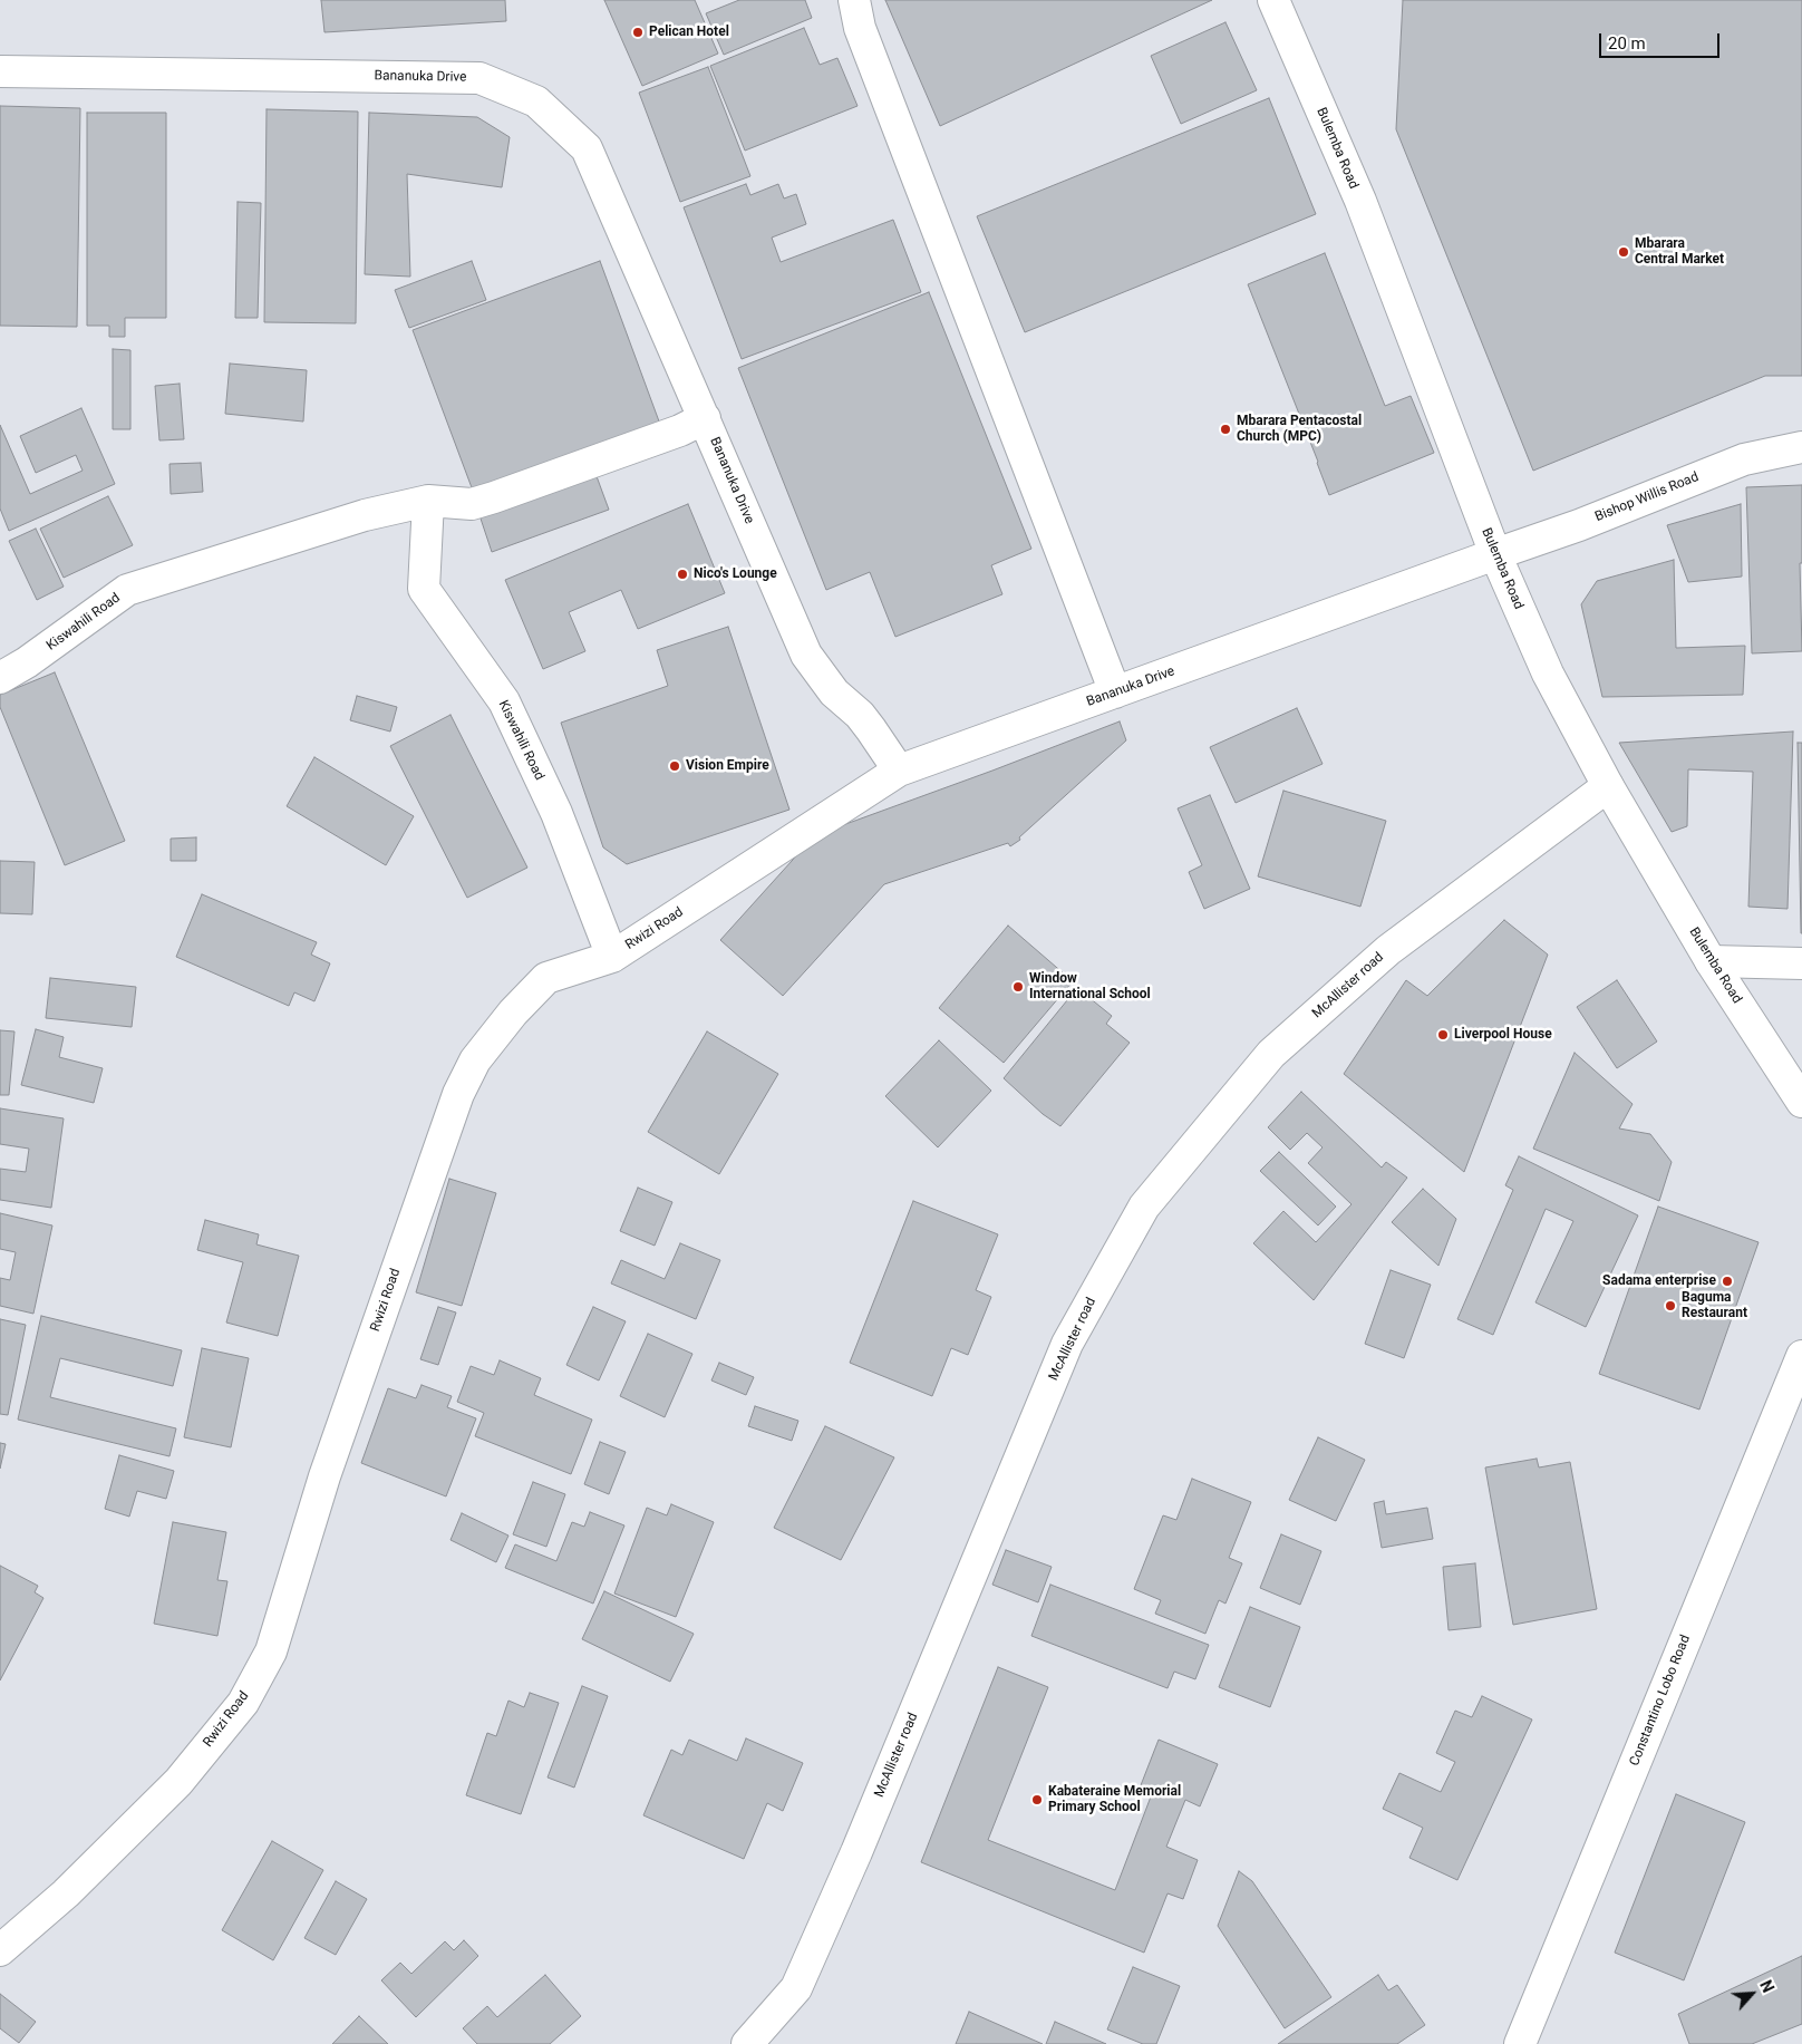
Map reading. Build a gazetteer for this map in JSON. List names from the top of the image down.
{
  "streets": {
    "street": [
      "Bananuka Drive",
      "Bulemba Road",
      "Bishop Willis Road",
      "Kiswahili Road",
      "Rwizi Road",
      "McAllister road",
      "Constantino Lobo Road"
    ]
  },
  "crossings": [
    ["Bananuka Drive", "Bulemba Road"],
    ["Bananuka Drive", "Bishop Willis Road"],
    ["Bananuka Drive", "Kiswahili Road"],
    ["Bananuka Drive", "Rwizi Road"],
    ["Bulemba Road", "Bishop Willis Road"],
    ["Bulemba Road", "McAllister road"],
    ["Kiswahili Road", "Rwizi Road"]
  ],
  "places": [
    "Pelican Hotel",
    "Mbarara Central Market",
    "Mbarara Pentacostal Church (MPC)",
    "Nico's Lounge",
    "Vision Empire",
    "Window International School",
    "Liverpool House",
    "Sadama enterprise",
    "Baguma Restaurant",
    "Kabateraine Memorial Primary School"
  ],
  "scale_bar": "20 m",
  "north": "top right"
}
